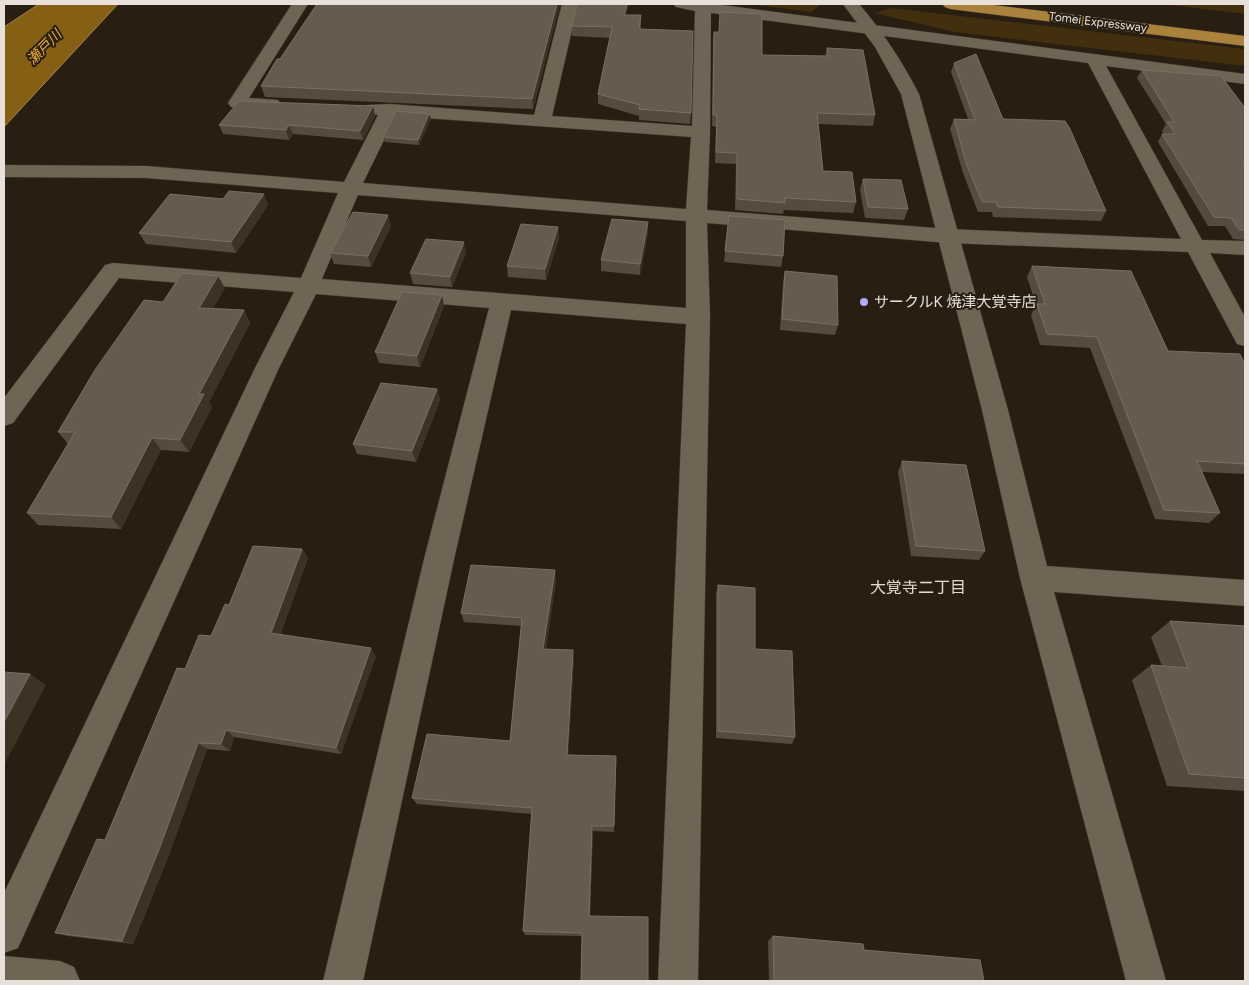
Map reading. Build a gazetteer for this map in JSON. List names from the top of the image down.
{
  "streets": {
    "highway": ["Tomei Expressway"]
  },
  "districts": ["大覚寺二丁目"],
  "water": ["瀬戸川"],
  "places": ["サークルK 焼津大覚寺店"]
}
